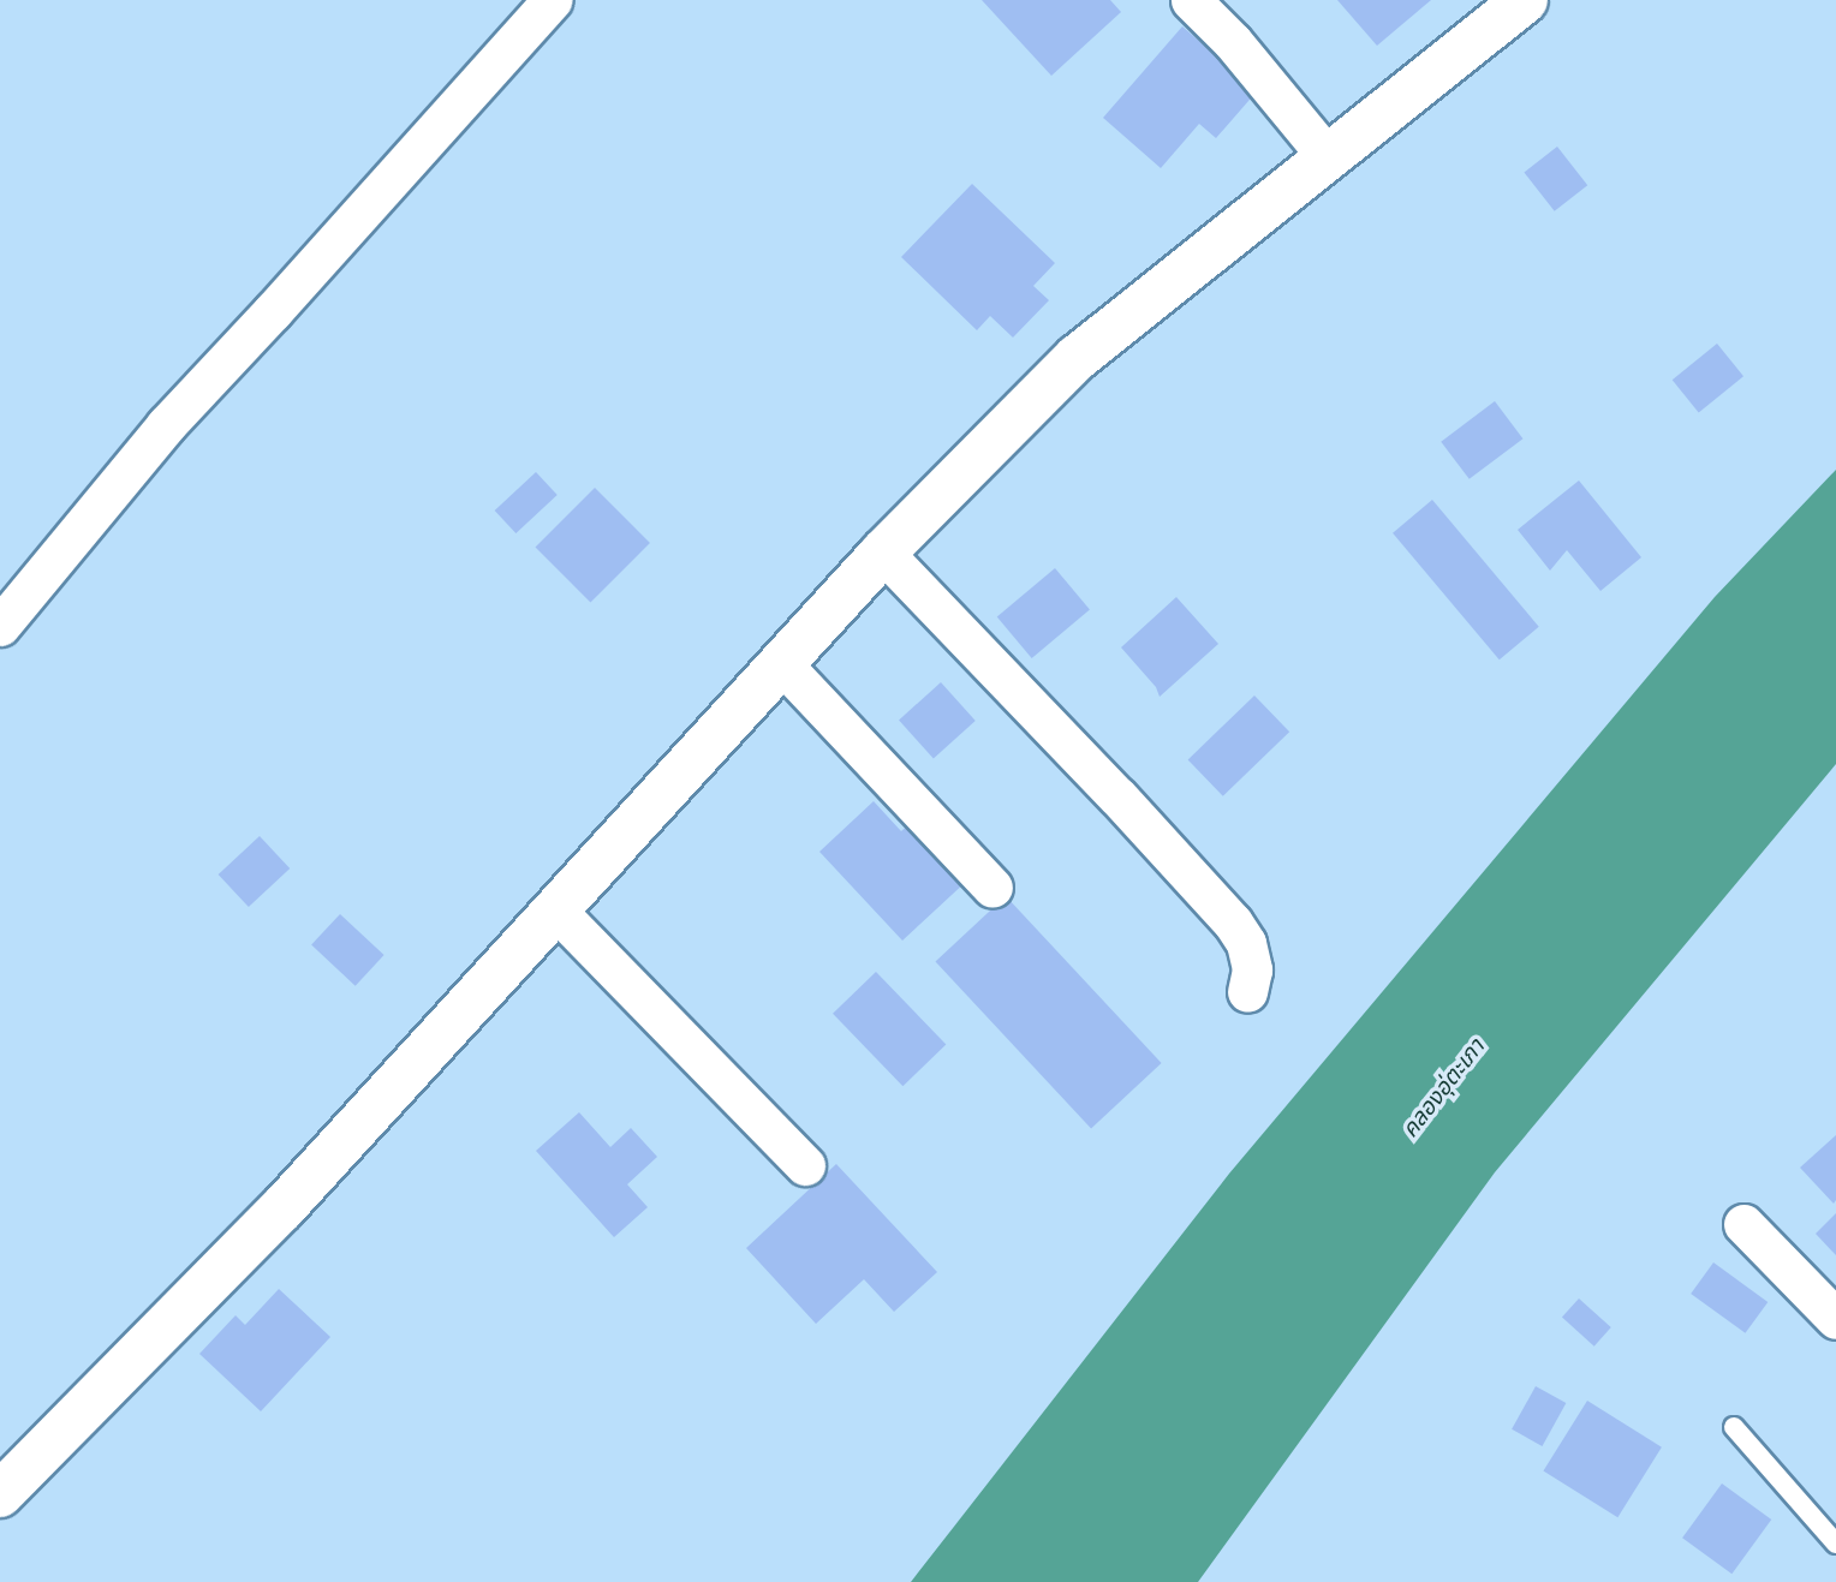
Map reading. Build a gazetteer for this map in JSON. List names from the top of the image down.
{
  "water": ["คลองอุ่ตะเภา"]
}
